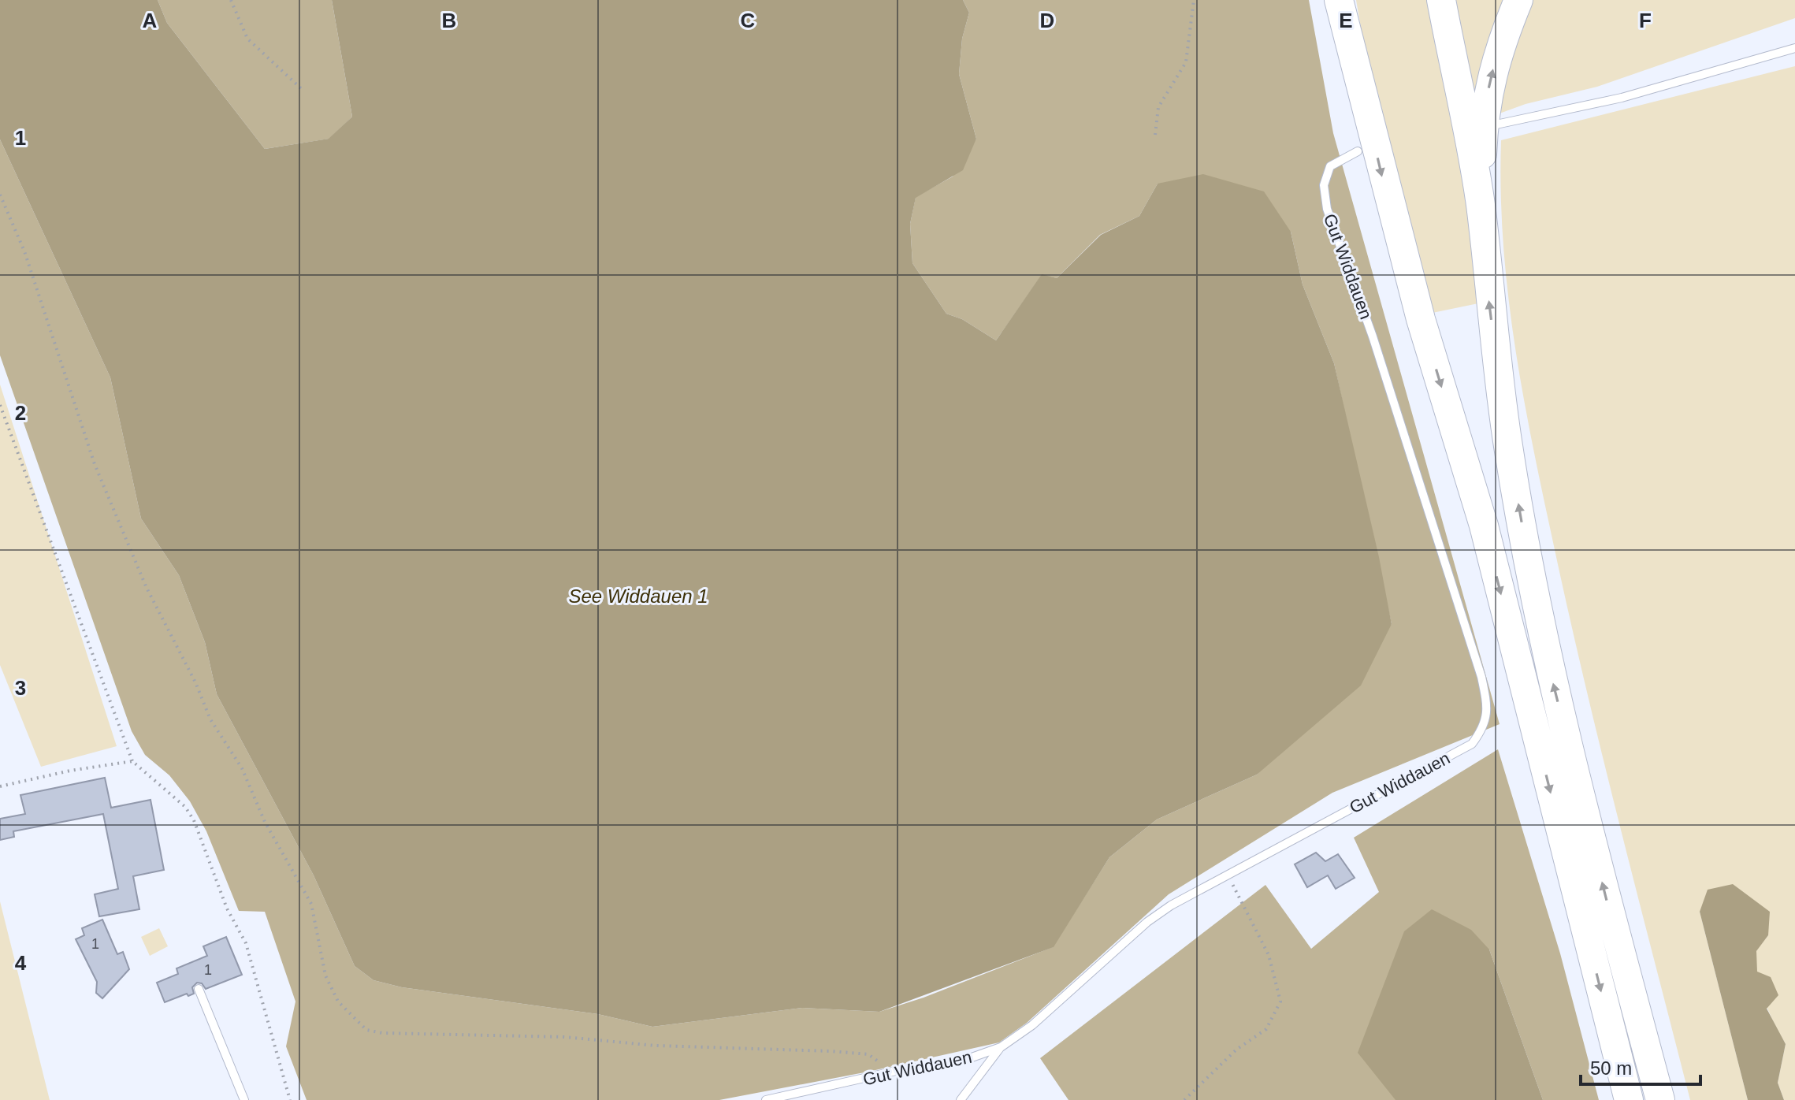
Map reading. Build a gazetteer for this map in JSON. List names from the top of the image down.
{
  "streets": {
    "lane": ["Gut Widdauen"]
  },
  "water": ["See Widdauen 1"],
  "house_numbers": ["1", "1"],
  "scale_bar": "50 m",
  "grid": {
    "columns": [
      "A",
      "B",
      "C",
      "D",
      "E",
      "F"
    ],
    "rows": [
      "1",
      "2",
      "3",
      "4"
    ]
  }
}
